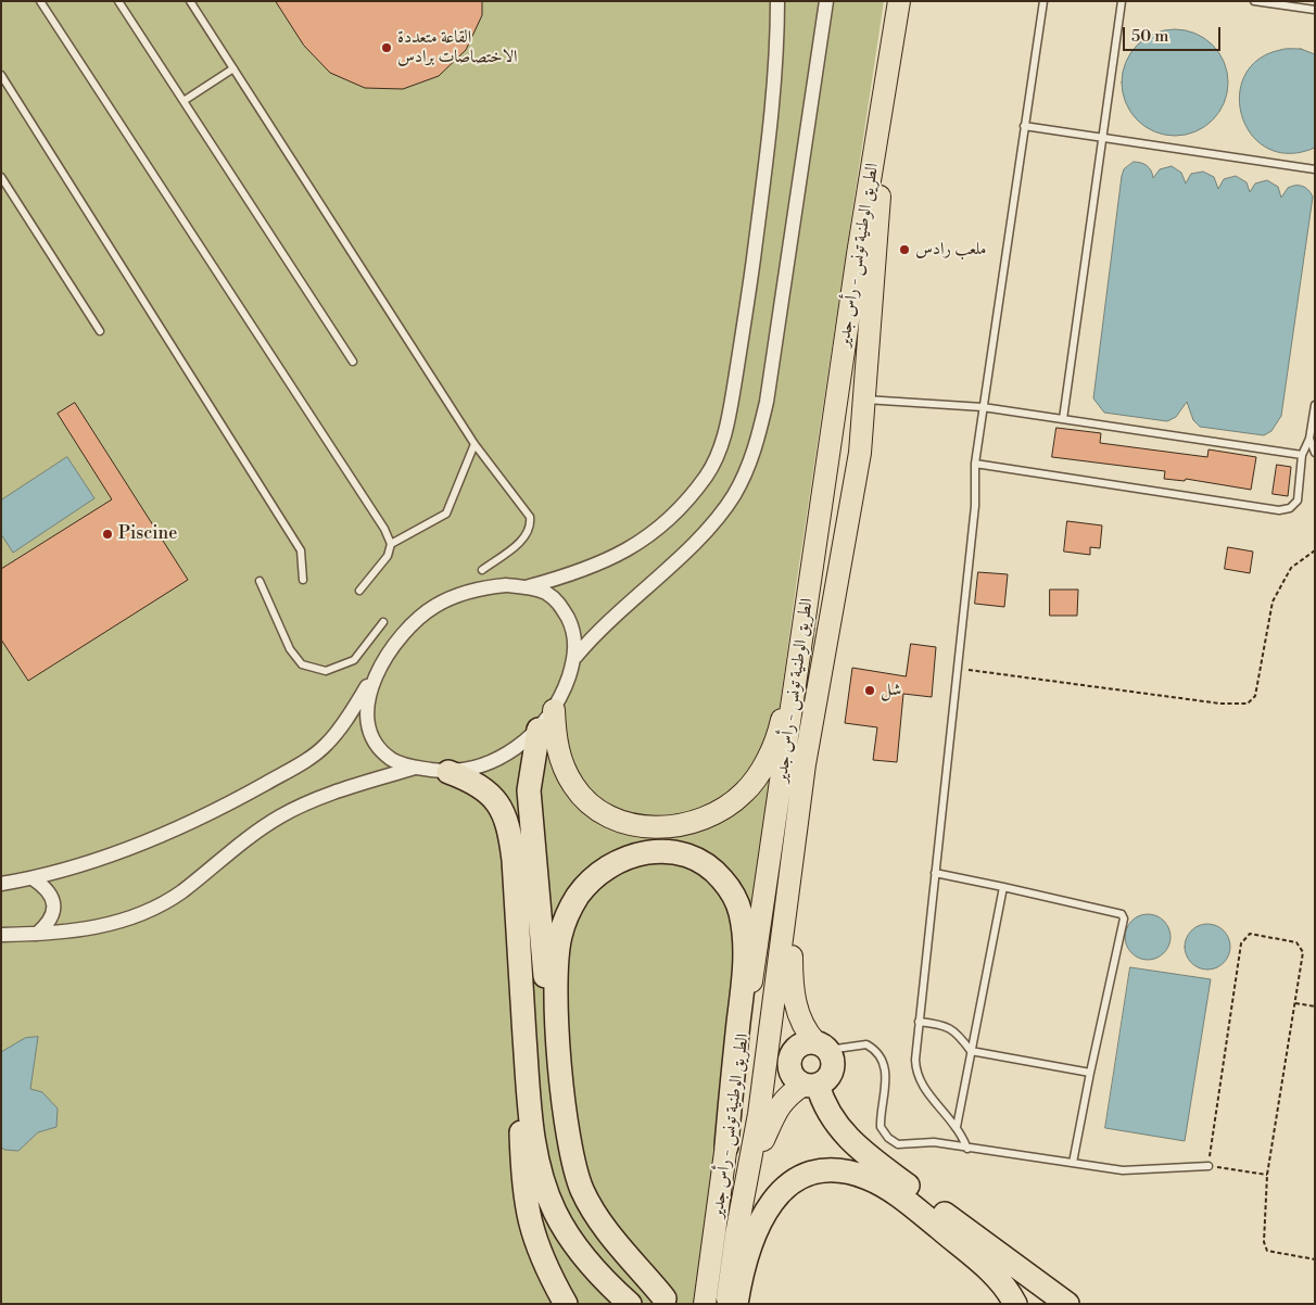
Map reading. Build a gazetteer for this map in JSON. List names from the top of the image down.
{
  "streets": {
    "main road": ["الطريق الوطنية تونس - رأس جدير"]
  },
  "places": [
    "القاعة متعددة الاختصاصات برادس",
    "ملعب رادس",
    "Piscine",
    "شل"
  ],
  "scale_bar": "50 m"
}
